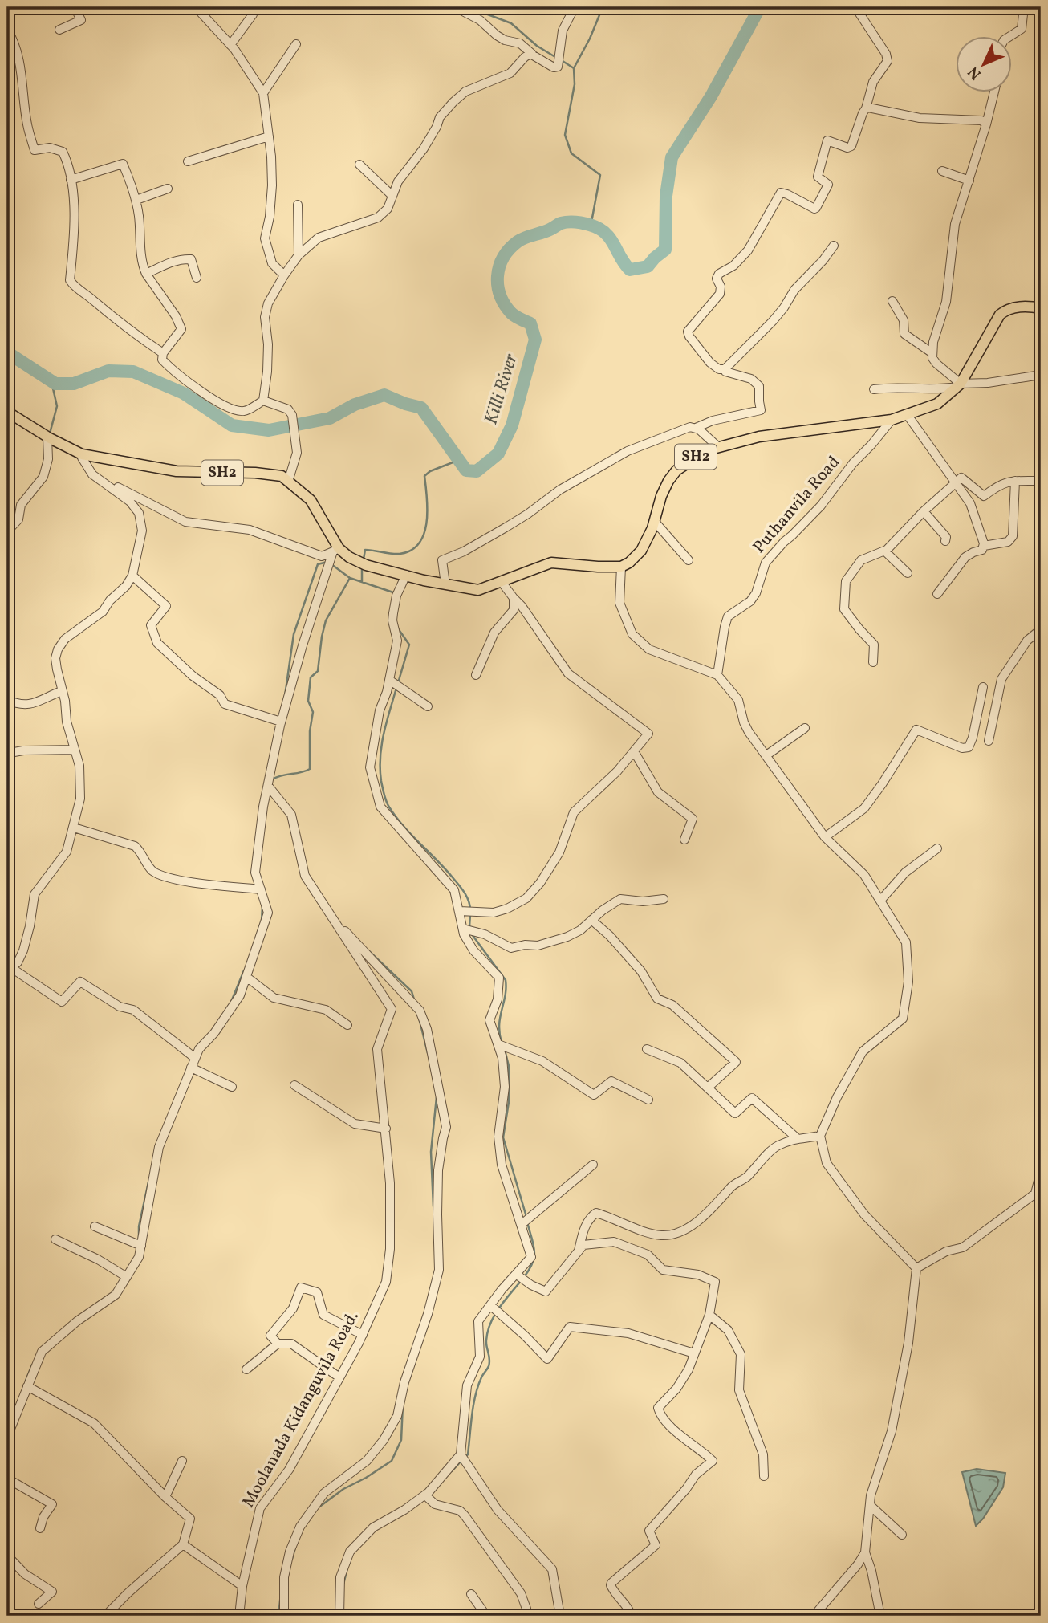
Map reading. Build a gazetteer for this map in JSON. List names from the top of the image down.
{
  "streets": {
    "main road": ["SH2"],
    "street": ["Puthanvila Road", "Moolanada Kidanguvila Road."]
  },
  "crossings": [
    ["SH2", "Puthanvila Road"]
  ],
  "water": ["Killi River"],
  "north": "bottom left"
}
